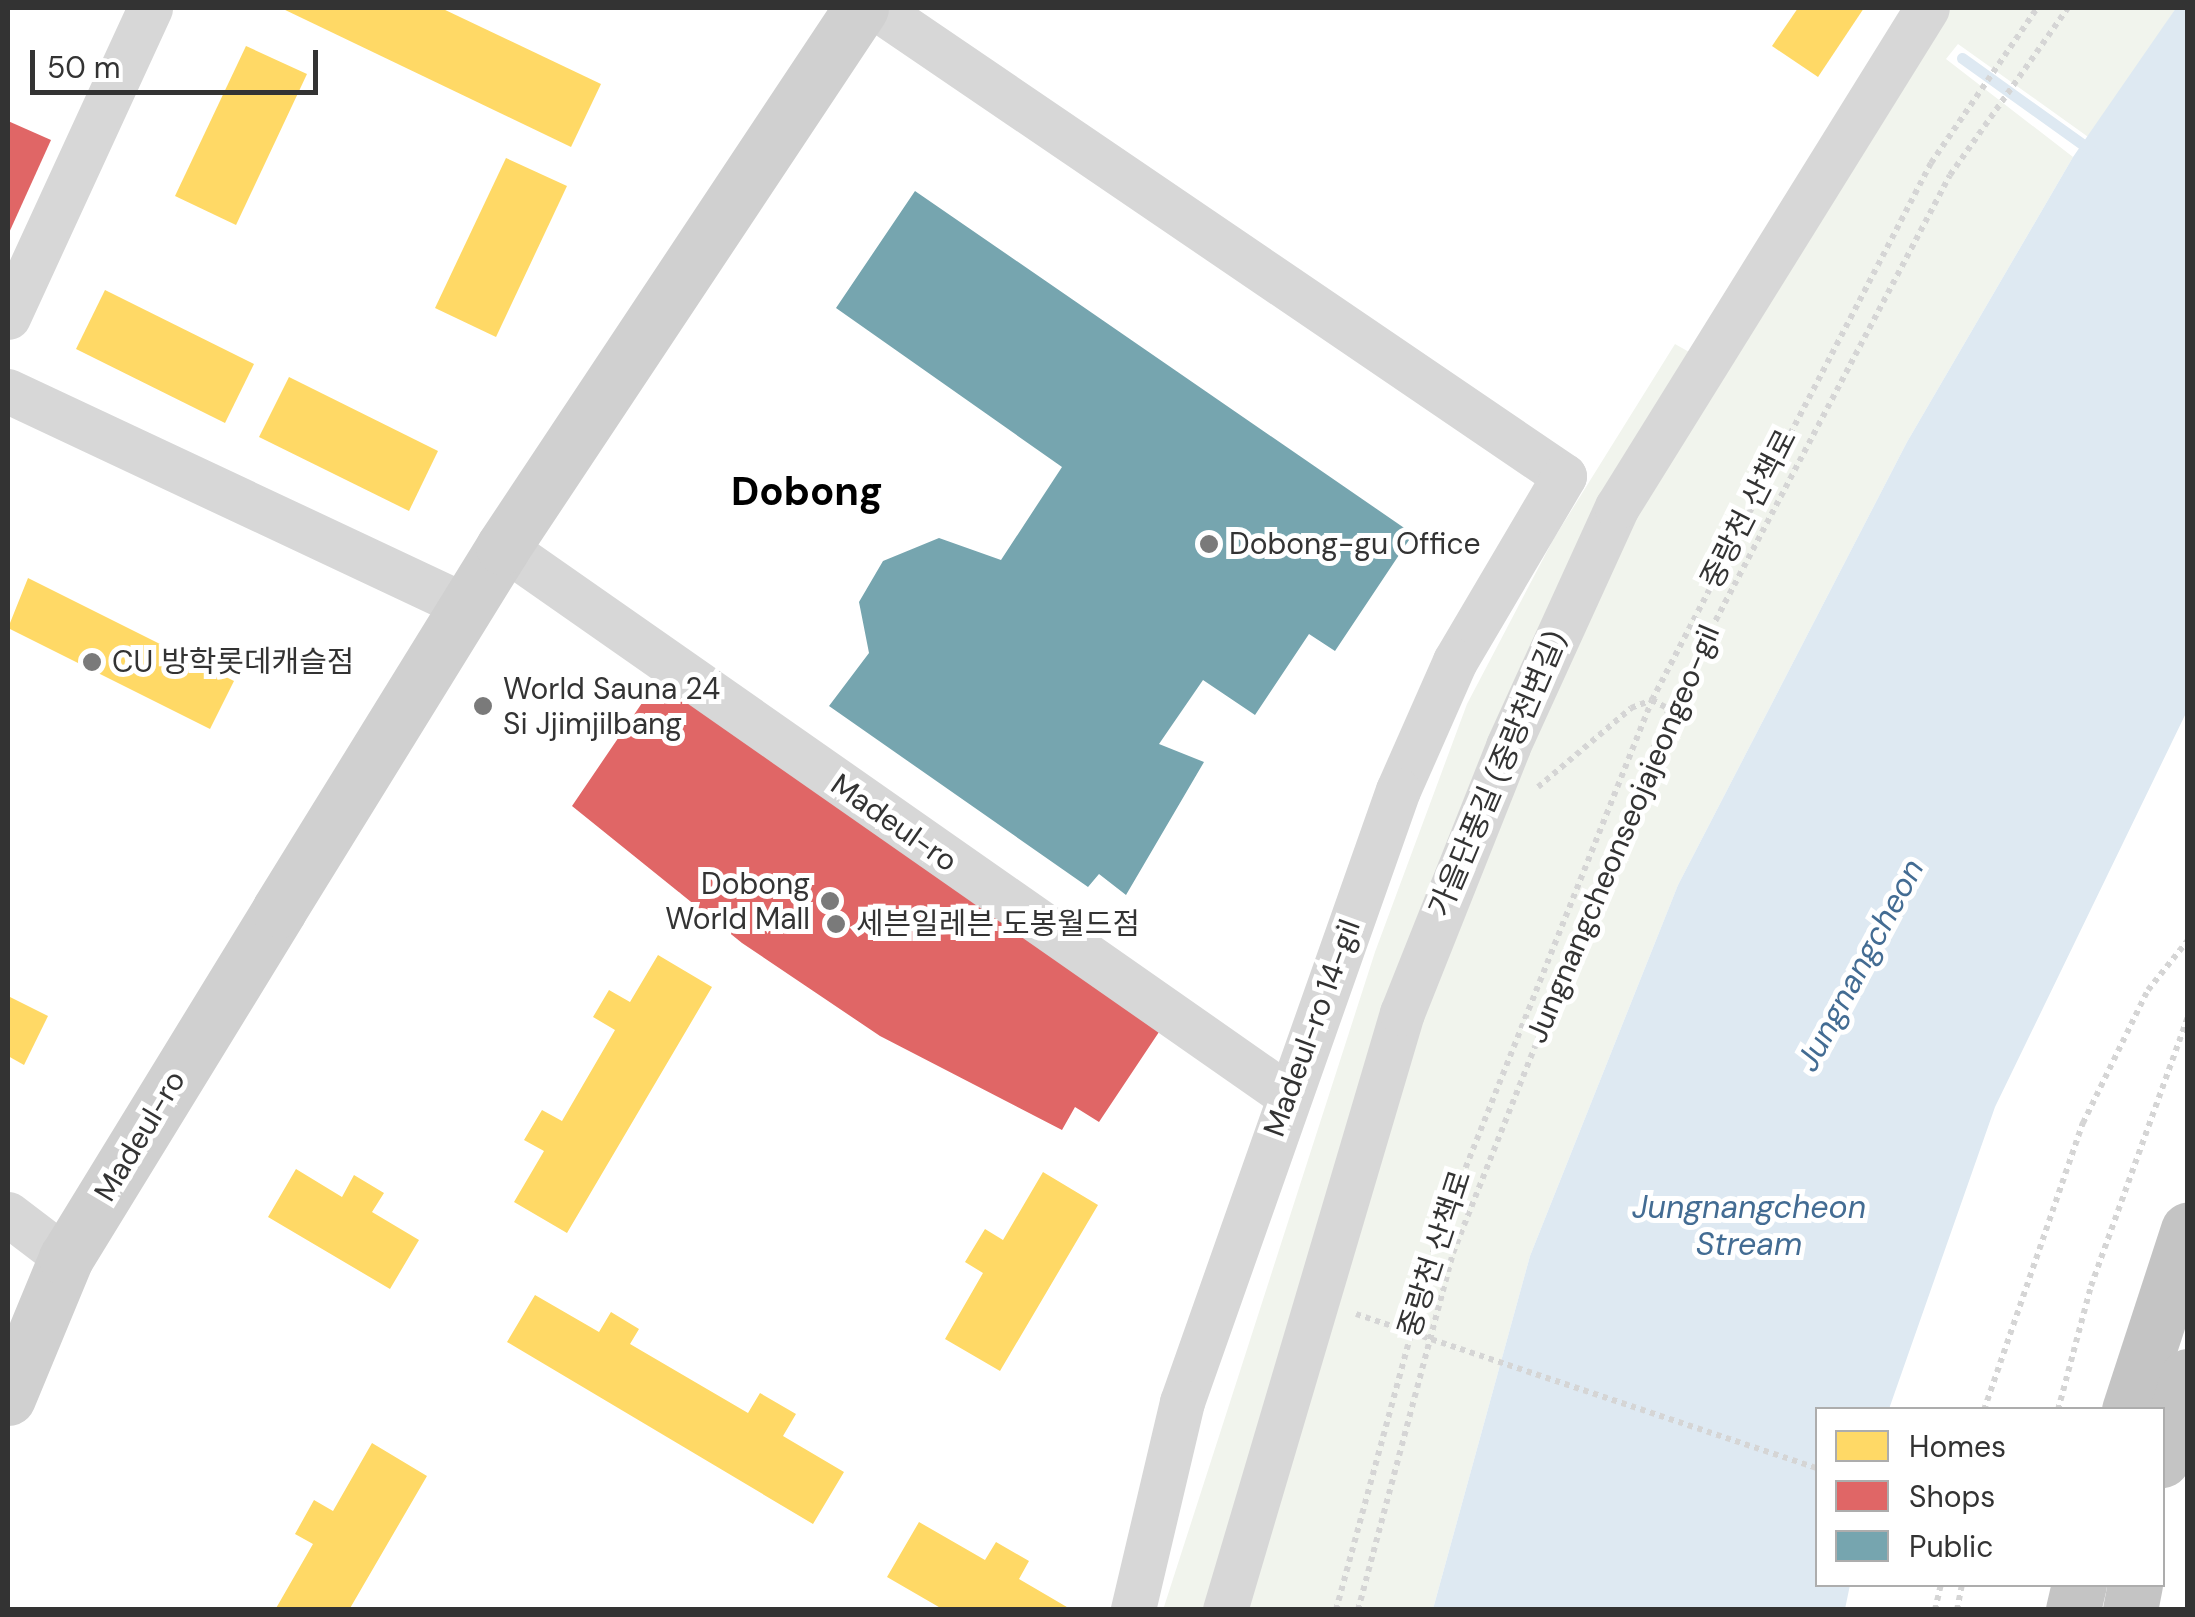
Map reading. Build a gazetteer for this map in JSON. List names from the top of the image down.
{
  "streets": {
    "street": ["가을단풍길 (중랑천변길)", "Madeul-ro", "Madeul-ro 14-gil"],
    "path": ["중랑천 산책로", "Jungnangcheonseojajeongeo-gil"]
  },
  "crossings": [
    ["Madeul-ro", "Madeul-ro 14-gil"]
  ],
  "districts": ["Dobong"],
  "water": ["Jungnangcheon", "Jungnangcheon Stream"],
  "places": [
    "Dobong-gu Office",
    "CU 방학롯데캐슬점",
    "World Sauna 24 Si Jjimjilbang",
    "Dobong World Mall",
    "세븐일레븐 도봉월드점"
  ],
  "legend": ["Homes", "Shops", "Public"],
  "scale_bar": "50 m"
}
